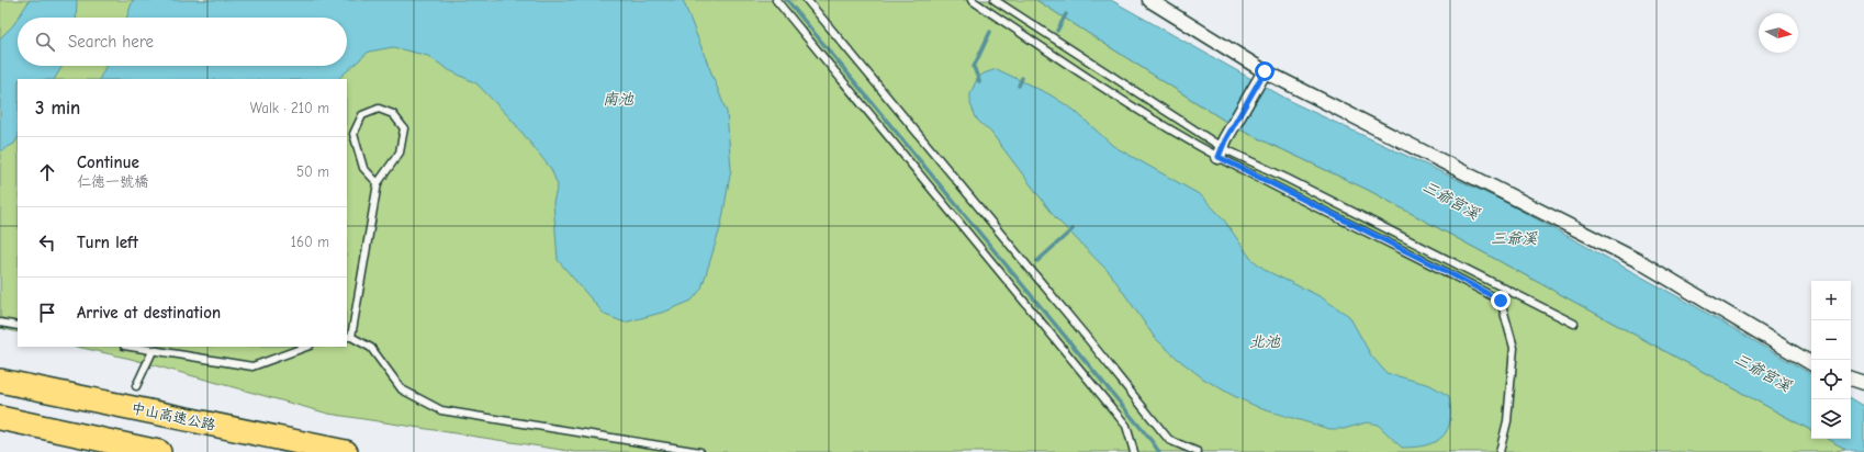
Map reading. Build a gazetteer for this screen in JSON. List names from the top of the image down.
{
  "streets": {
    "highway": ["中山高速公路"]
  },
  "water": [
    "南池",
    "三爺宮溪",
    "三爺溪",
    "北池"
  ],
  "north": "right",
  "page": {
    "search": "Search here",
    "heading": ["3 min", "Walk · 210 m"],
    "list": [
      ["Continue", "仁德一號橋", "50 m"],
      ["Turn left", "160 m"],
      "Arrive at destination"
    ],
    "map_buttons": ["+", "−"]
  }
}
